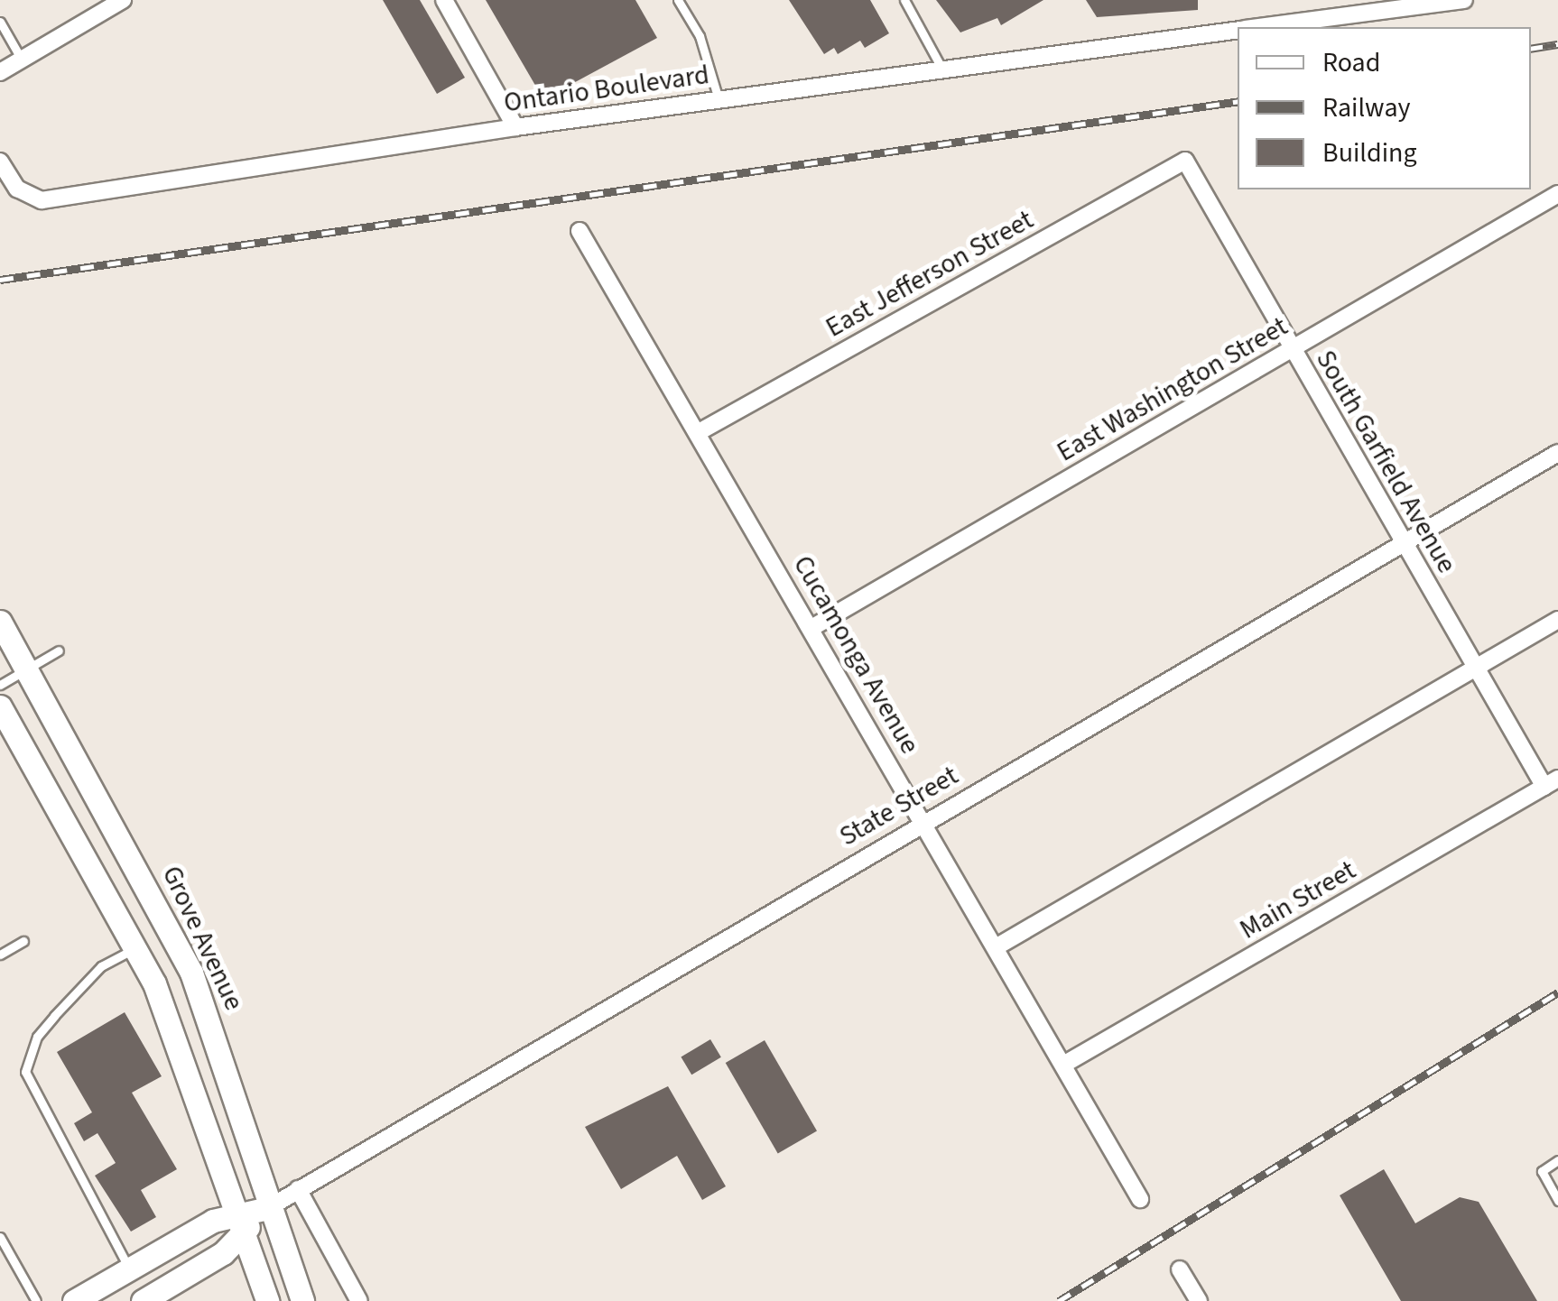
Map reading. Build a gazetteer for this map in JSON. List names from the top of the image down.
{
  "streets": {
    "main road": ["Grove Avenue"],
    "street": [
      "Ontario Boulevard",
      "East Jefferson Street",
      "East Washington Street",
      "South Garfield Avenue",
      "Cucamonga Avenue",
      "State Street",
      "Main Street"
    ]
  },
  "crossings": [
    ["East Jefferson Street", "South Garfield Avenue"],
    ["East Jefferson Street", "Cucamonga Avenue"],
    ["East Washington Street", "South Garfield Avenue"],
    ["East Washington Street", "Cucamonga Avenue"],
    ["South Garfield Avenue", "State Street"],
    ["South Garfield Avenue", "Main Street"],
    ["Cucamonga Avenue", "State Street"],
    ["Cucamonga Avenue", "Main Street"],
    ["State Street", "Grove Avenue"]
  ],
  "legend": ["Road", "Railway", "Building"]
}
